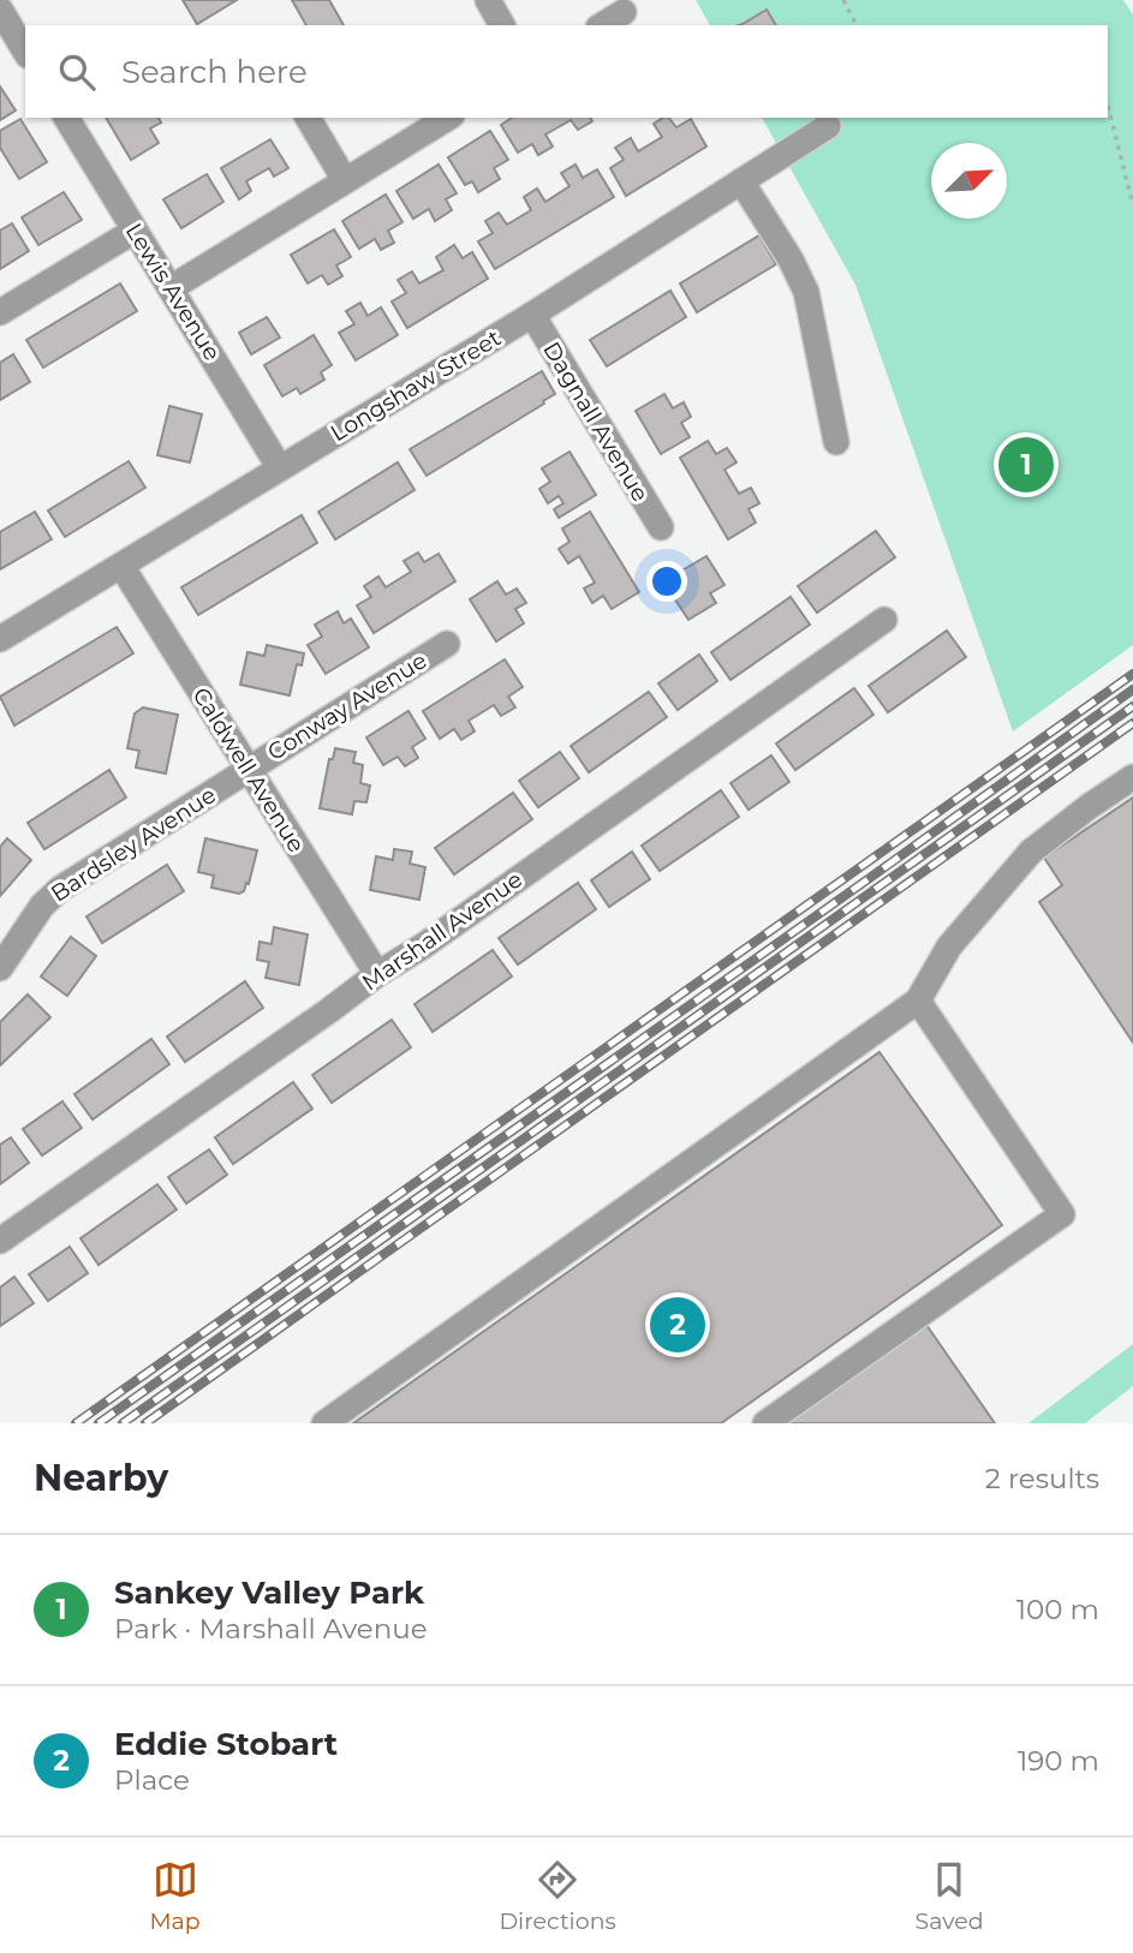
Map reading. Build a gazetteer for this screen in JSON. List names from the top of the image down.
{
  "streets": {
    "street": [
      "Lewis Avenue",
      "Longshaw Street",
      "Dagnall Avenue",
      "Conway Avenue",
      "Caldwell Avenue",
      "Bardsley Avenue",
      "Marshall Avenue"
    ]
  },
  "crossings": [
    ["Lewis Avenue", "Longshaw Street"],
    ["Longshaw Street", "Dagnall Avenue"],
    ["Longshaw Street", "Caldwell Avenue"],
    ["Conway Avenue", "Caldwell Avenue"],
    ["Conway Avenue", "Bardsley Avenue"],
    ["Caldwell Avenue", "Bardsley Avenue"],
    ["Caldwell Avenue", "Marshall Avenue"]
  ],
  "north": "top right",
  "page": {
    "search": "Search here",
    "pins": ["1", "2"],
    "heading": ["Nearby", "2 results"],
    "list": [
      {
        "mark": "1",
        "name": "Sankey Valley Park",
        "note": "Park · Marshall Avenue",
        "value": "100 m"
      },
      {
        "mark": "2",
        "name": "Eddie Stobart",
        "note": "Place",
        "value": "190 m"
      }
    ],
    "nav": ["Map", "Directions", "Saved"]
  }
}
